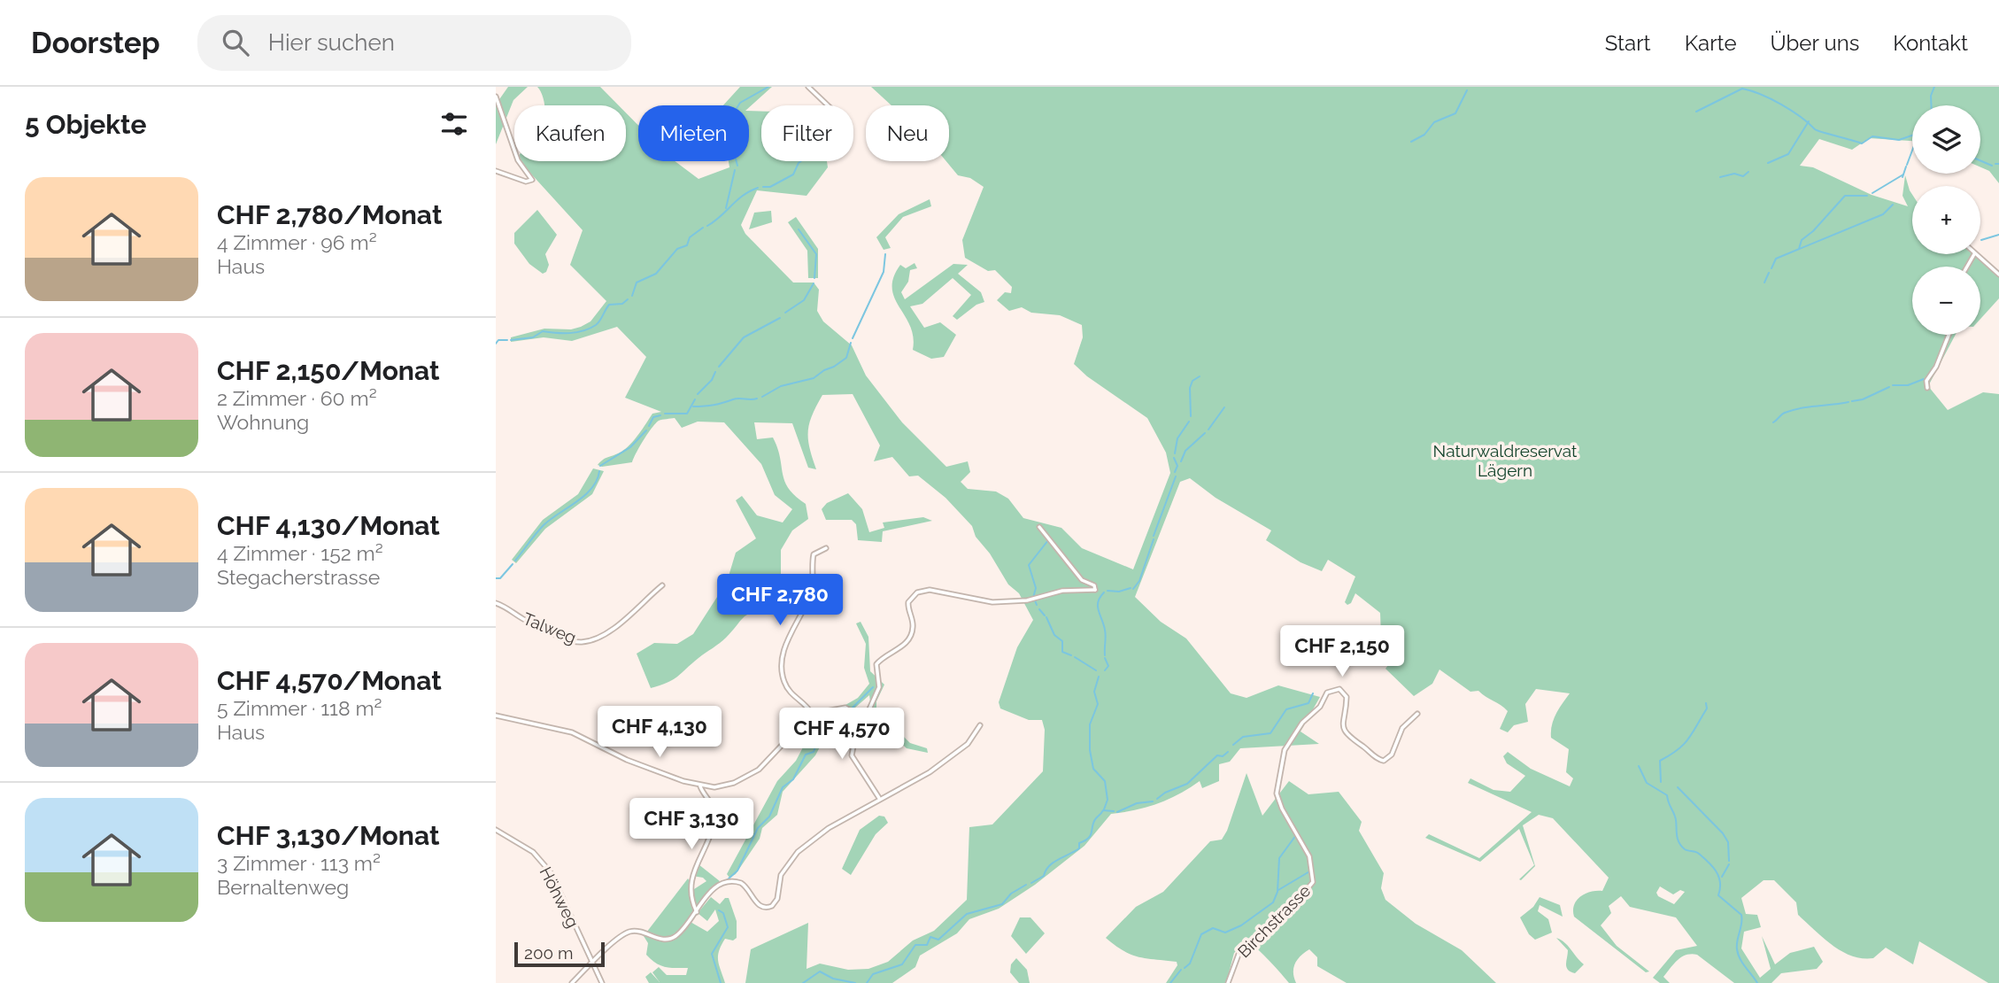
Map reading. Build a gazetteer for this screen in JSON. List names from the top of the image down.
{
  "streets": {
    "street": ["Talweg", "Höhweg", "Birchstrasse"]
  },
  "parks": ["Naturwaldreservat Lägern"],
  "scale_bar": "200 m",
  "page": {
    "header": "Doorstep",
    "search": "Hier suchen",
    "nav": [
      "Start",
      "Karte",
      "Über uns",
      "Kontakt"
    ],
    "heading": "5 Objekte",
    "map_buttons": ["+", "−"],
    "chip": [
      "Kaufen",
      "Mieten",
      "Filter",
      "Neu"
    ],
    "list": [
      {
        "name": "CHF 2,780/Monat",
        "note": "4 Zimmer · 96 m² · Haus"
      },
      {
        "name": "CHF 2,150/Monat",
        "note": "2 Zimmer · 60 m² · Wohnung"
      },
      {
        "name": "CHF 4,130/Monat",
        "note": "4 Zimmer · 152 m² · Stegacherstrasse"
      },
      {
        "name": "CHF 4,570/Monat",
        "note": "5 Zimmer · 118 m² · Haus"
      },
      {
        "name": "CHF 3,130/Monat",
        "note": "3 Zimmer · 113 m² · Bernaltenweg"
      }
    ],
    "price": [
      "CHF 2,780",
      "CHF 2,150",
      "CHF 4,130",
      "CHF 4,570",
      "CHF 3,130"
    ],
    "scale": "200 m"
  }
}
